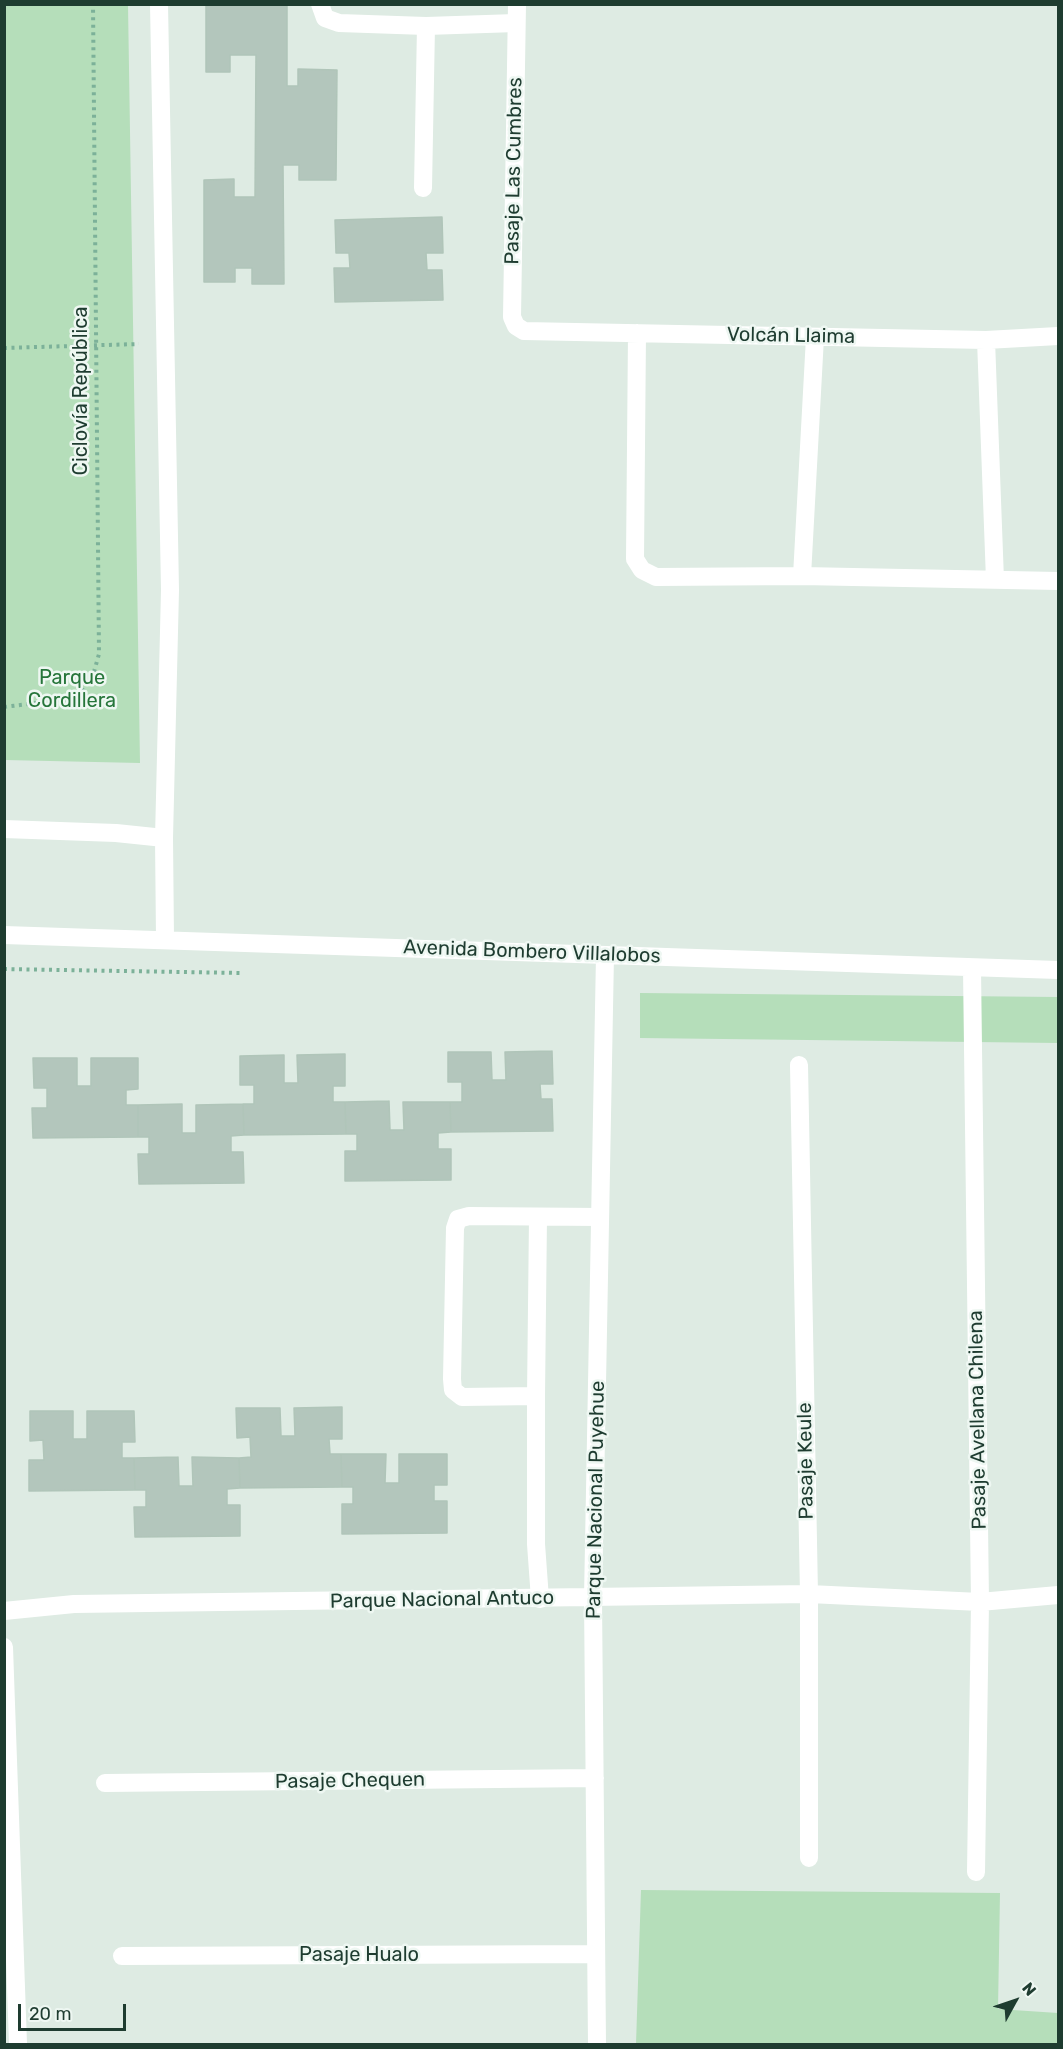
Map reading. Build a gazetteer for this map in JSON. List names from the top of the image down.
{
  "streets": {
    "street": [
      "Pasaje Las Cumbres",
      "Volcán Llaima",
      "Avenida Bombero Villalobos",
      "Pasaje Avellana Chilena",
      "Pasaje Keule",
      "Parque Nacional Puyehue",
      "Parque Nacional Antuco",
      "Pasaje Chequen",
      "Pasaje Hualo"
    ],
    "path": ["Ciclovía República"]
  },
  "crossings": [
    ["Pasaje Las Cumbres", "Volcán Llaima"],
    ["Avenida Bombero Villalobos", "Pasaje Avellana Chilena"],
    ["Avenida Bombero Villalobos", "Parque Nacional Puyehue"],
    ["Pasaje Avellana Chilena", "Parque Nacional Antuco"],
    ["Pasaje Keule", "Parque Nacional Antuco"],
    ["Parque Nacional Puyehue", "Parque Nacional Antuco"],
    ["Parque Nacional Puyehue", "Pasaje Chequen"],
    ["Parque Nacional Puyehue", "Pasaje Hualo"]
  ],
  "parks": ["Parque Cordillera"],
  "scale_bar": "20 m",
  "north": "top right"
}
